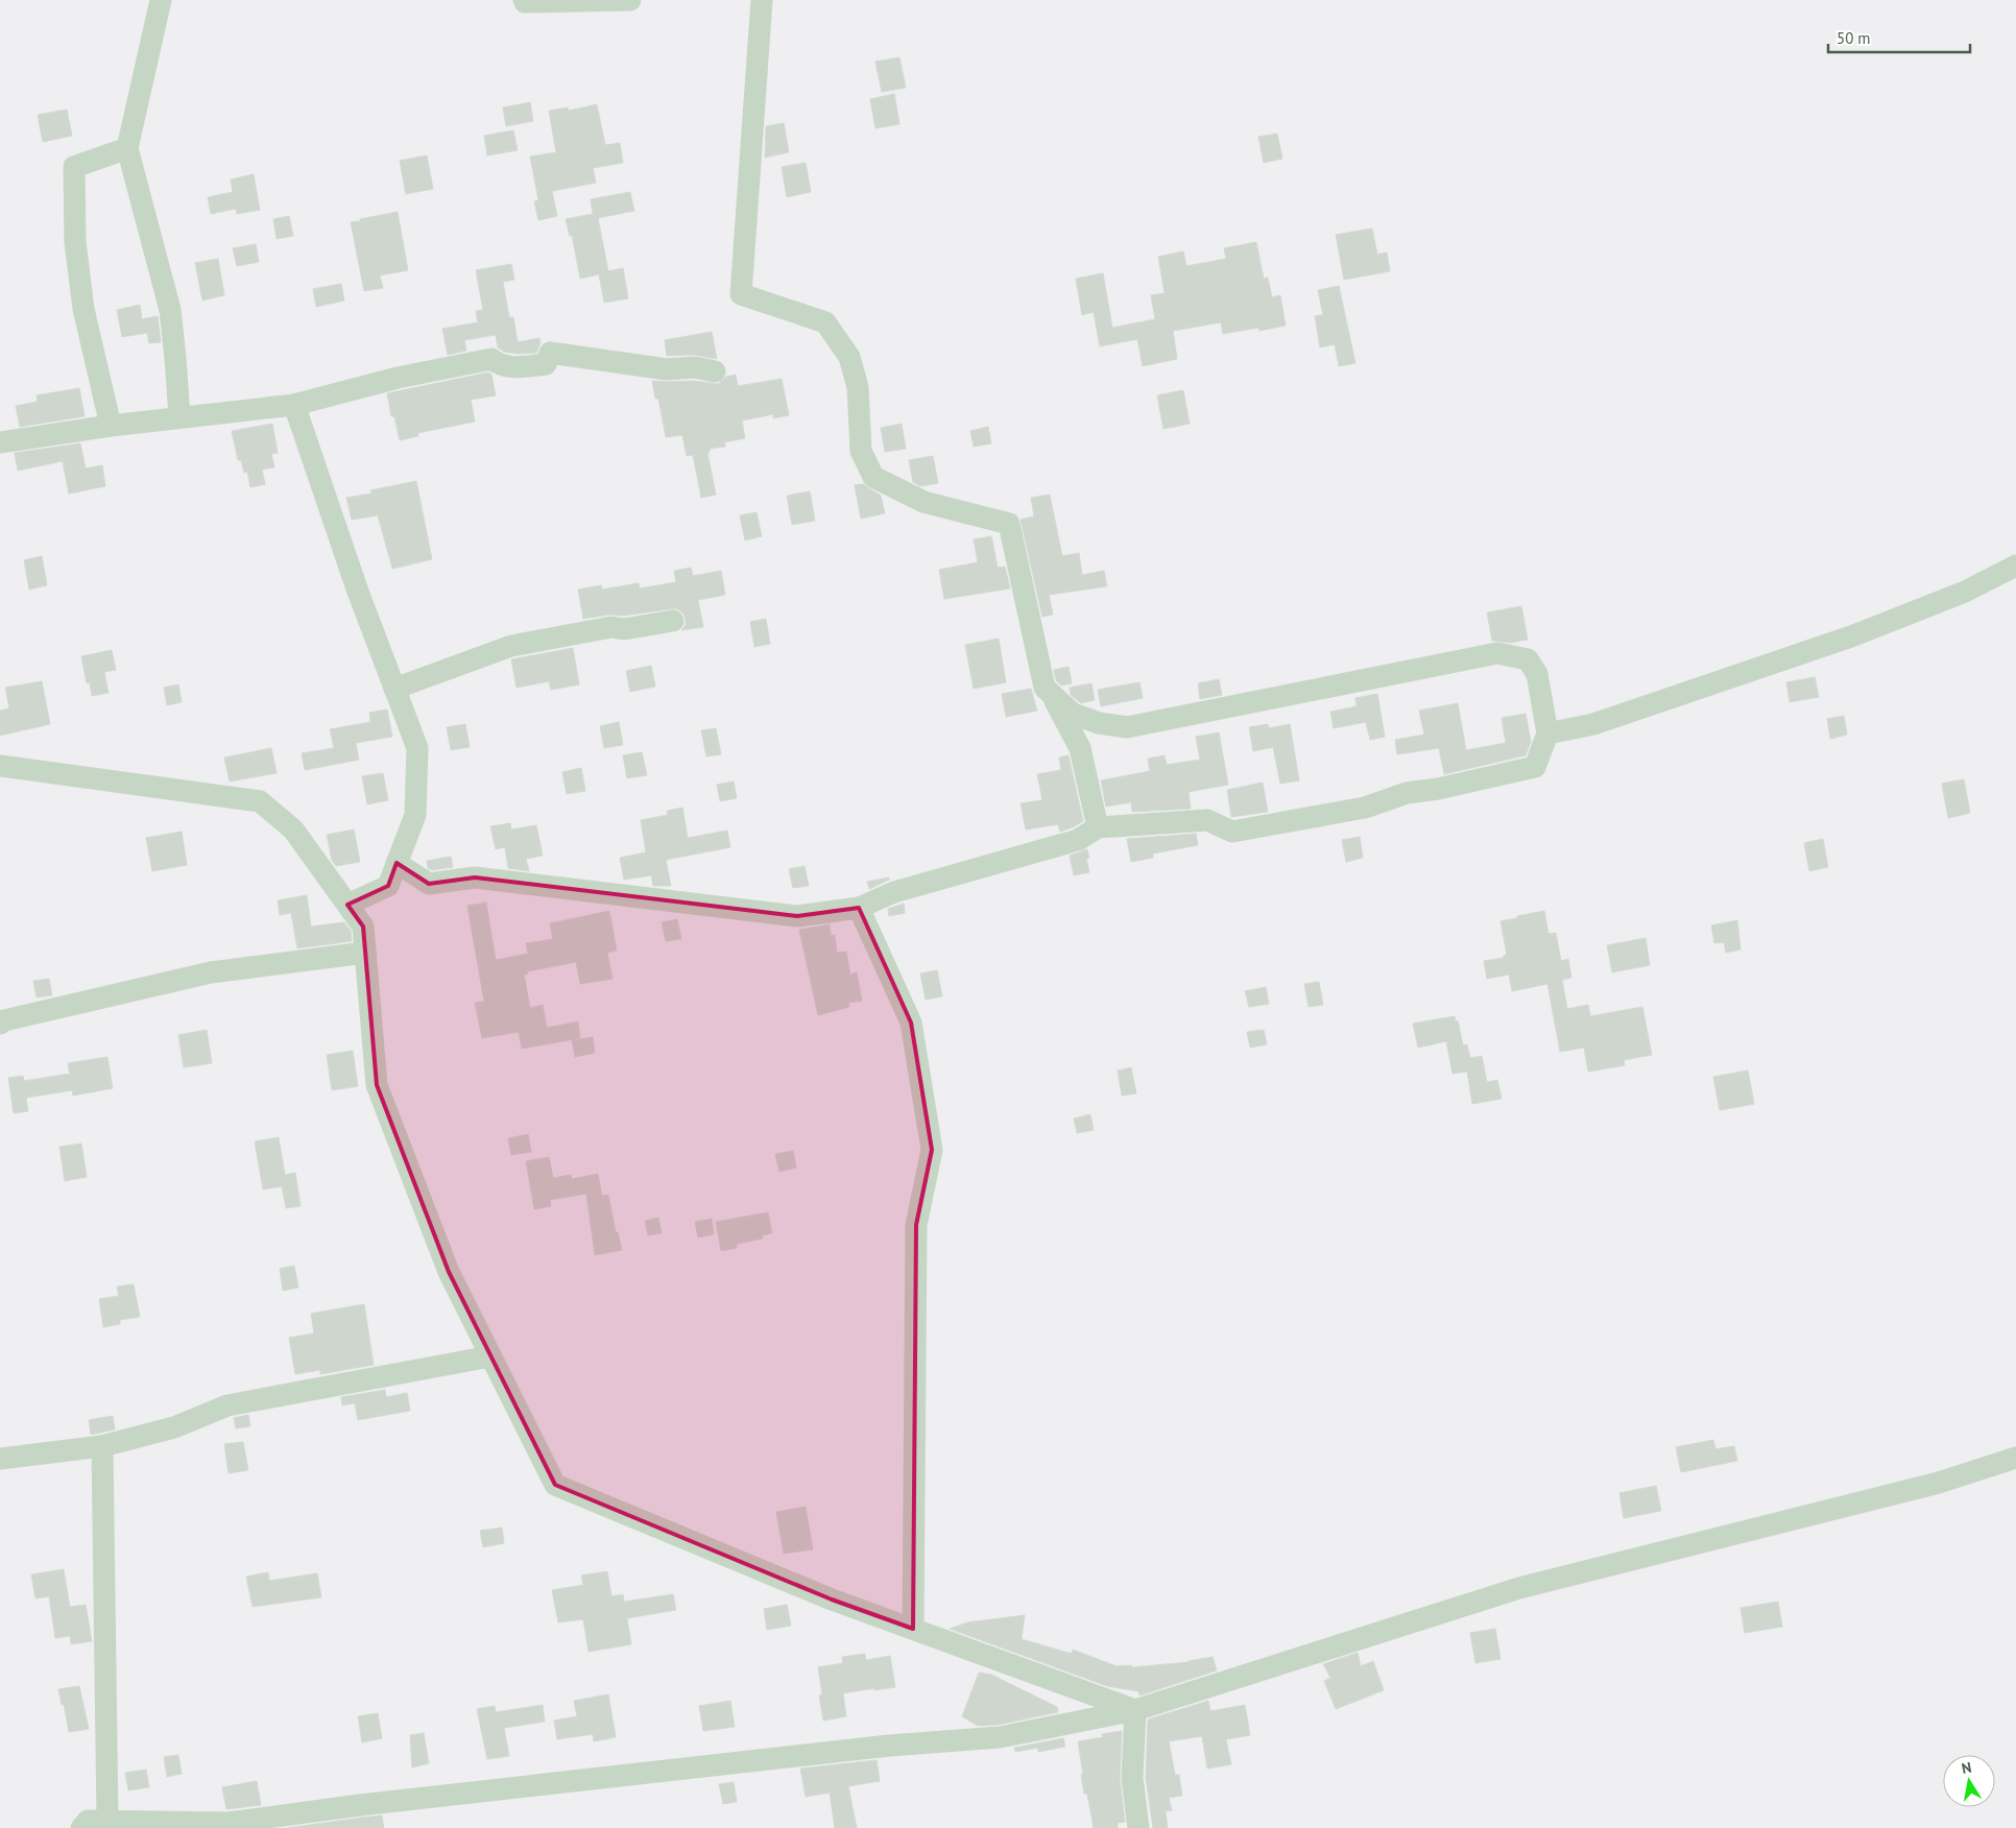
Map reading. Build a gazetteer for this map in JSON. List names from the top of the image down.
{
  "scale_bar": "50 m",
  "north": "top"
}
